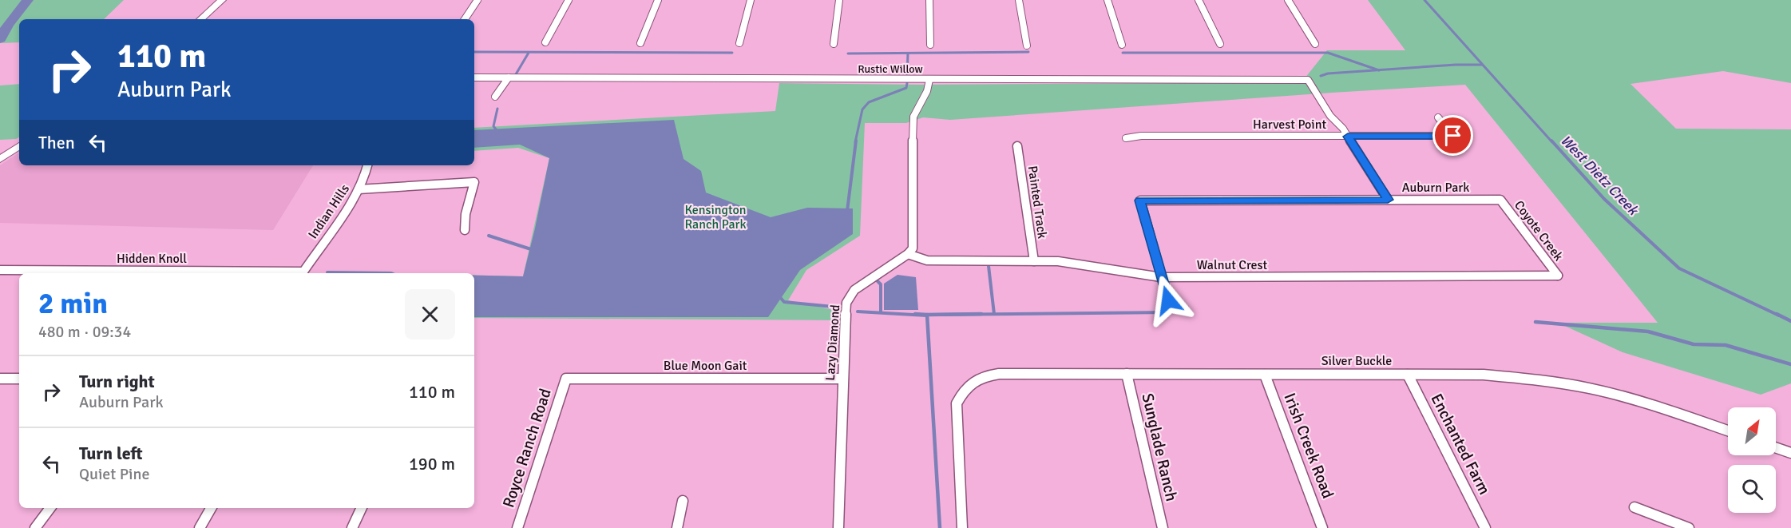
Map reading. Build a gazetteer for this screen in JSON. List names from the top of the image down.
{
  "streets": {
    "street": [
      "Rustic Willow",
      "Harvest Point",
      "Auburn Park",
      "Painted Track",
      "Indian Hills",
      "Coyote Creek",
      "Hidden Knoll",
      "Walnut Crest",
      "Lazy Diamond",
      "Silver Buckle",
      "Blue Moon Gait",
      "Enchanted Farm",
      "Irish Creek Road",
      "Sunglade Ranch",
      "Royce Ranch Road"
    ]
  },
  "crossings": [
    ["Rustic Willow", "Harvest Point"],
    ["Auburn Park", "Coyote Creek"],
    ["Auburn Park", "Walnut Crest"],
    ["Painted Track", "Walnut Crest"],
    ["Indian Hills", "Hidden Knoll"],
    ["Coyote Creek", "Walnut Crest"],
    ["Walnut Crest", "Lazy Diamond"],
    ["Lazy Diamond", "Blue Moon Gait"],
    ["Silver Buckle", "Enchanted Farm"],
    ["Silver Buckle", "Irish Creek Road"],
    ["Silver Buckle", "Sunglade Ranch"],
    ["Blue Moon Gait", "Royce Ranch Road"]
  ],
  "water": ["West Dietz Creek"],
  "parks": ["Kensington Ranch Park"],
  "north": "top right",
  "page": {
    "turn": ["110 m", "Auburn Park"],
    "then": "Then",
    "heading": ["2 min", "480 m · 09:34"],
    "list": [
      {
        "name": "Turn right",
        "note": "Auburn Park",
        "value": "110 m"
      },
      {
        "name": "Turn left",
        "note": "Quiet Pine",
        "value": "190 m"
      }
    ]
  }
}
